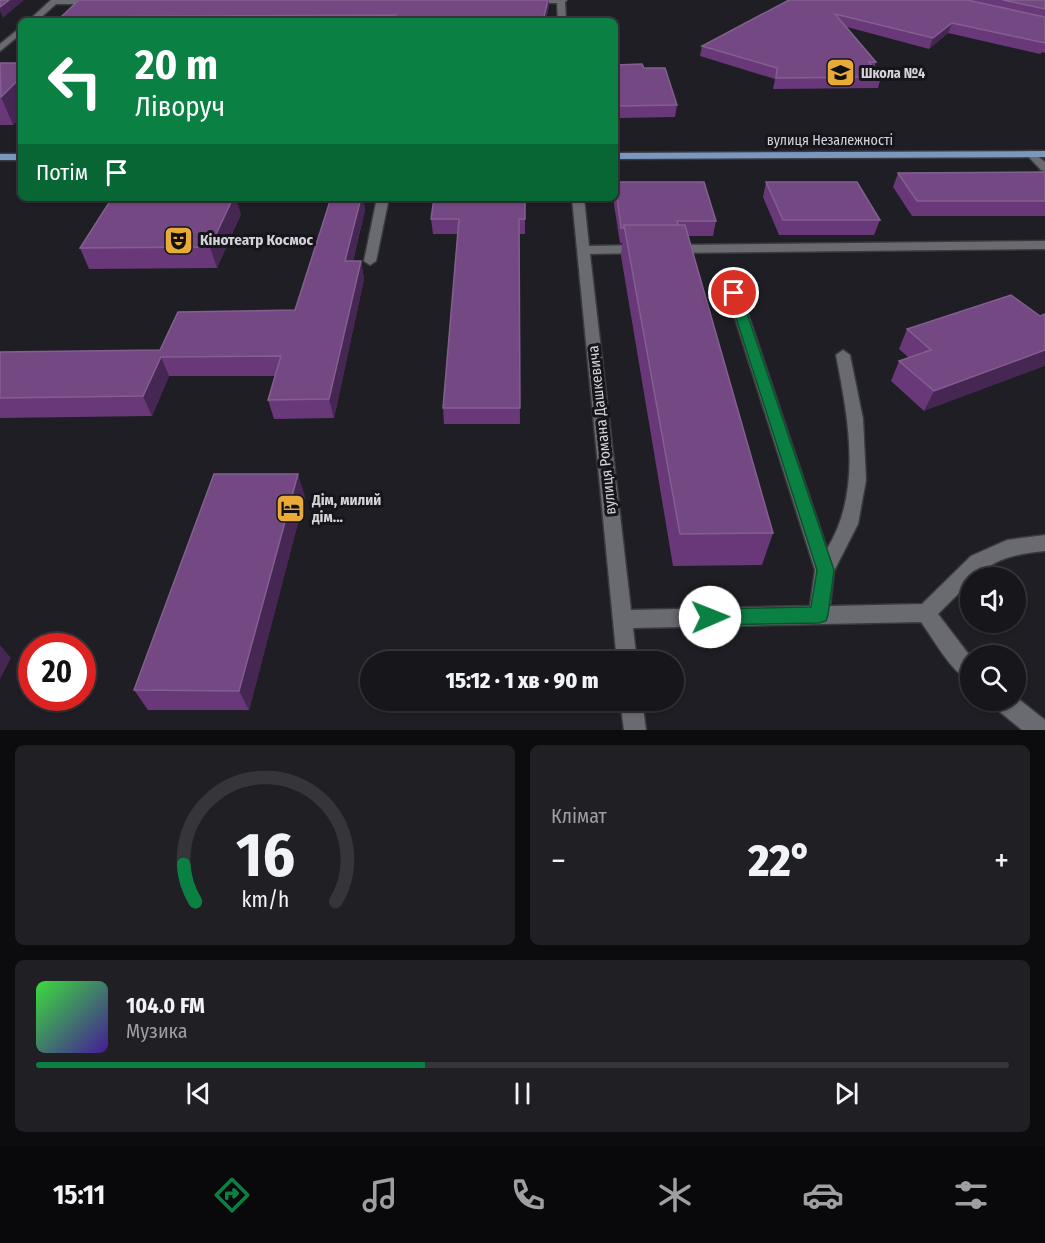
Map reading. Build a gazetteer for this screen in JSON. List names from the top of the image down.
{
  "streets": {
    "main road": ["вулиця Незалежності"],
    "street": ["вулиця Романа Дашкевича"]
  },
  "places": {
    "school or university": ["Школа №4"],
    "theatre": ["Кінотеатр Космос"],
    "hotel": ["Дім, милий дім..."]
  },
  "page": {
    "turn": ["20 m", "Ліворуч"],
    "then": "Потім",
    "limit": "20",
    "trip": "15:12 · 1 хв · 90 m",
    "tile": "Клімат",
    "heat": ["−", "22°", "+"],
    "song": ["104.0 FM", "Музика"],
    "tabs": "15:11",
    "gauge": ["16", "km/h"]
  }
}
